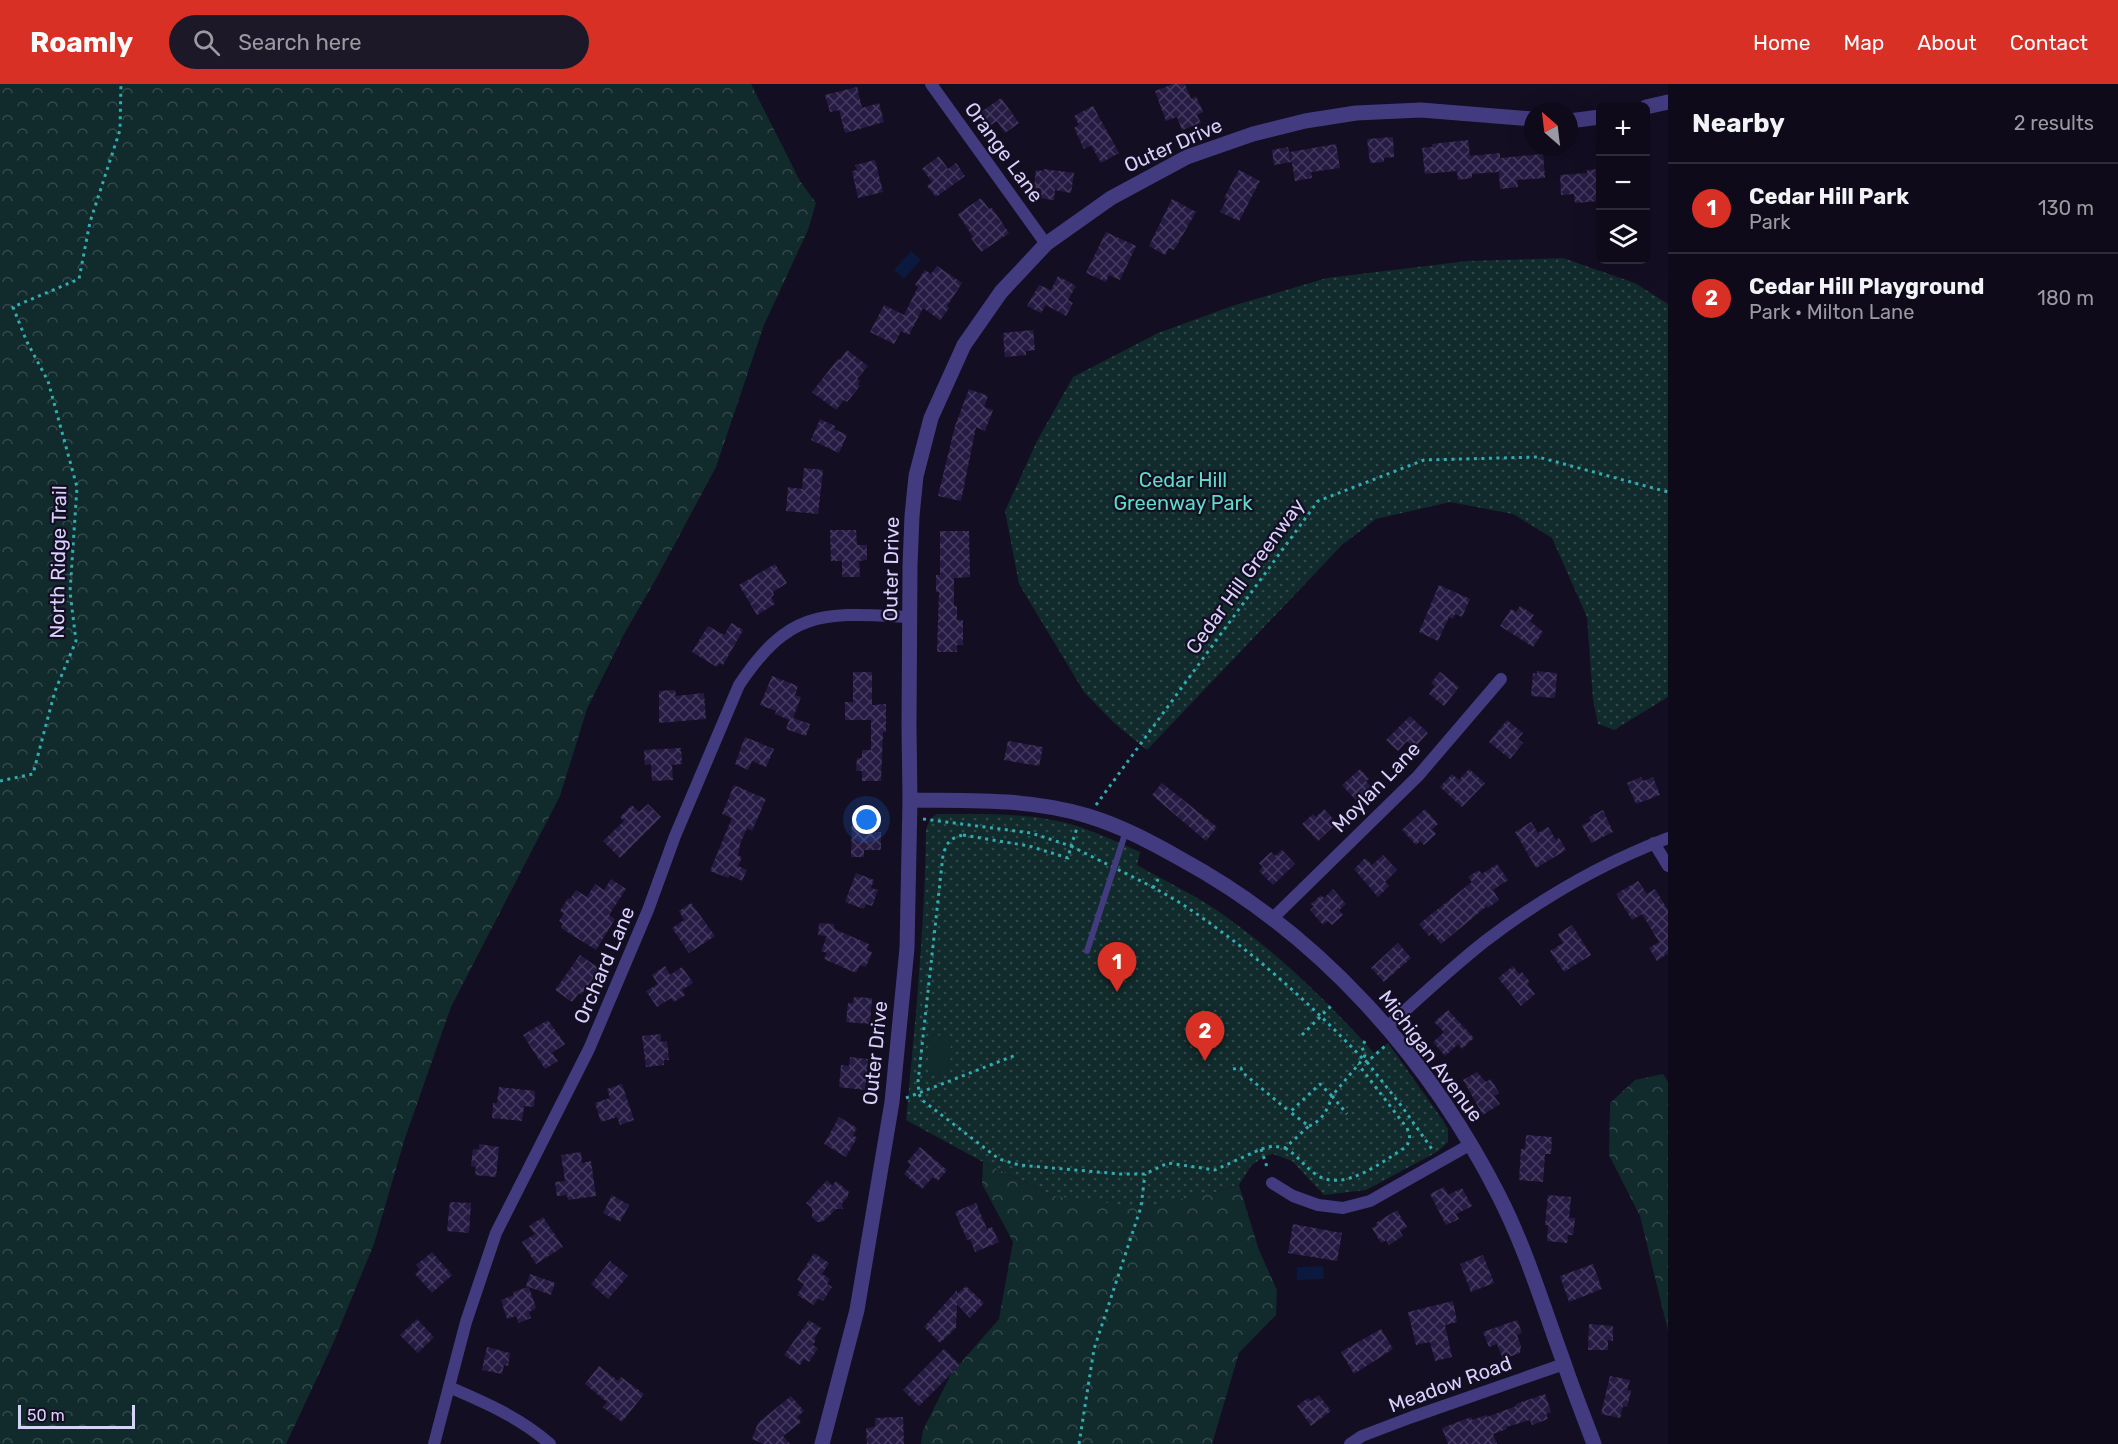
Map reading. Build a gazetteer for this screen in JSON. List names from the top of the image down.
{
  "streets": {
    "street": [
      "Outer Drive",
      "Orange Lane",
      "Moylan Lane",
      "Orchard Lane",
      "Michigan Avenue",
      "Meadow Road"
    ],
    "path": ["North Ridge Trail", "Cedar Hill Greenway"]
  },
  "crossings": [
    ["Outer Drive", "Orange Lane"],
    ["Outer Drive", "Orchard Lane"],
    ["Outer Drive", "Michigan Avenue"],
    ["Cedar Hill Greenway", "Michigan Avenue"],
    ["Moylan Lane", "Michigan Avenue"],
    ["Michigan Avenue", "Meadow Road"]
  ],
  "parks": ["Cedar Hill Greenway Park"],
  "scale_bar": "50 m",
  "north": "top left",
  "page": {
    "header": "Roamly",
    "search": "Search here",
    "nav": [
      "Home",
      "Map",
      "About",
      "Contact"
    ],
    "heading": ["Nearby", "2 results"],
    "map_buttons": ["+", "−"],
    "list": [
      {
        "mark": "1",
        "name": "Cedar Hill Park",
        "note": "Park",
        "value": "130 m"
      },
      {
        "mark": "2",
        "name": "Cedar Hill Playground",
        "note": "Park · Milton Lane",
        "value": "180 m"
      }
    ],
    "pins": ["1", "2"],
    "scale": "50 m"
  }
}
